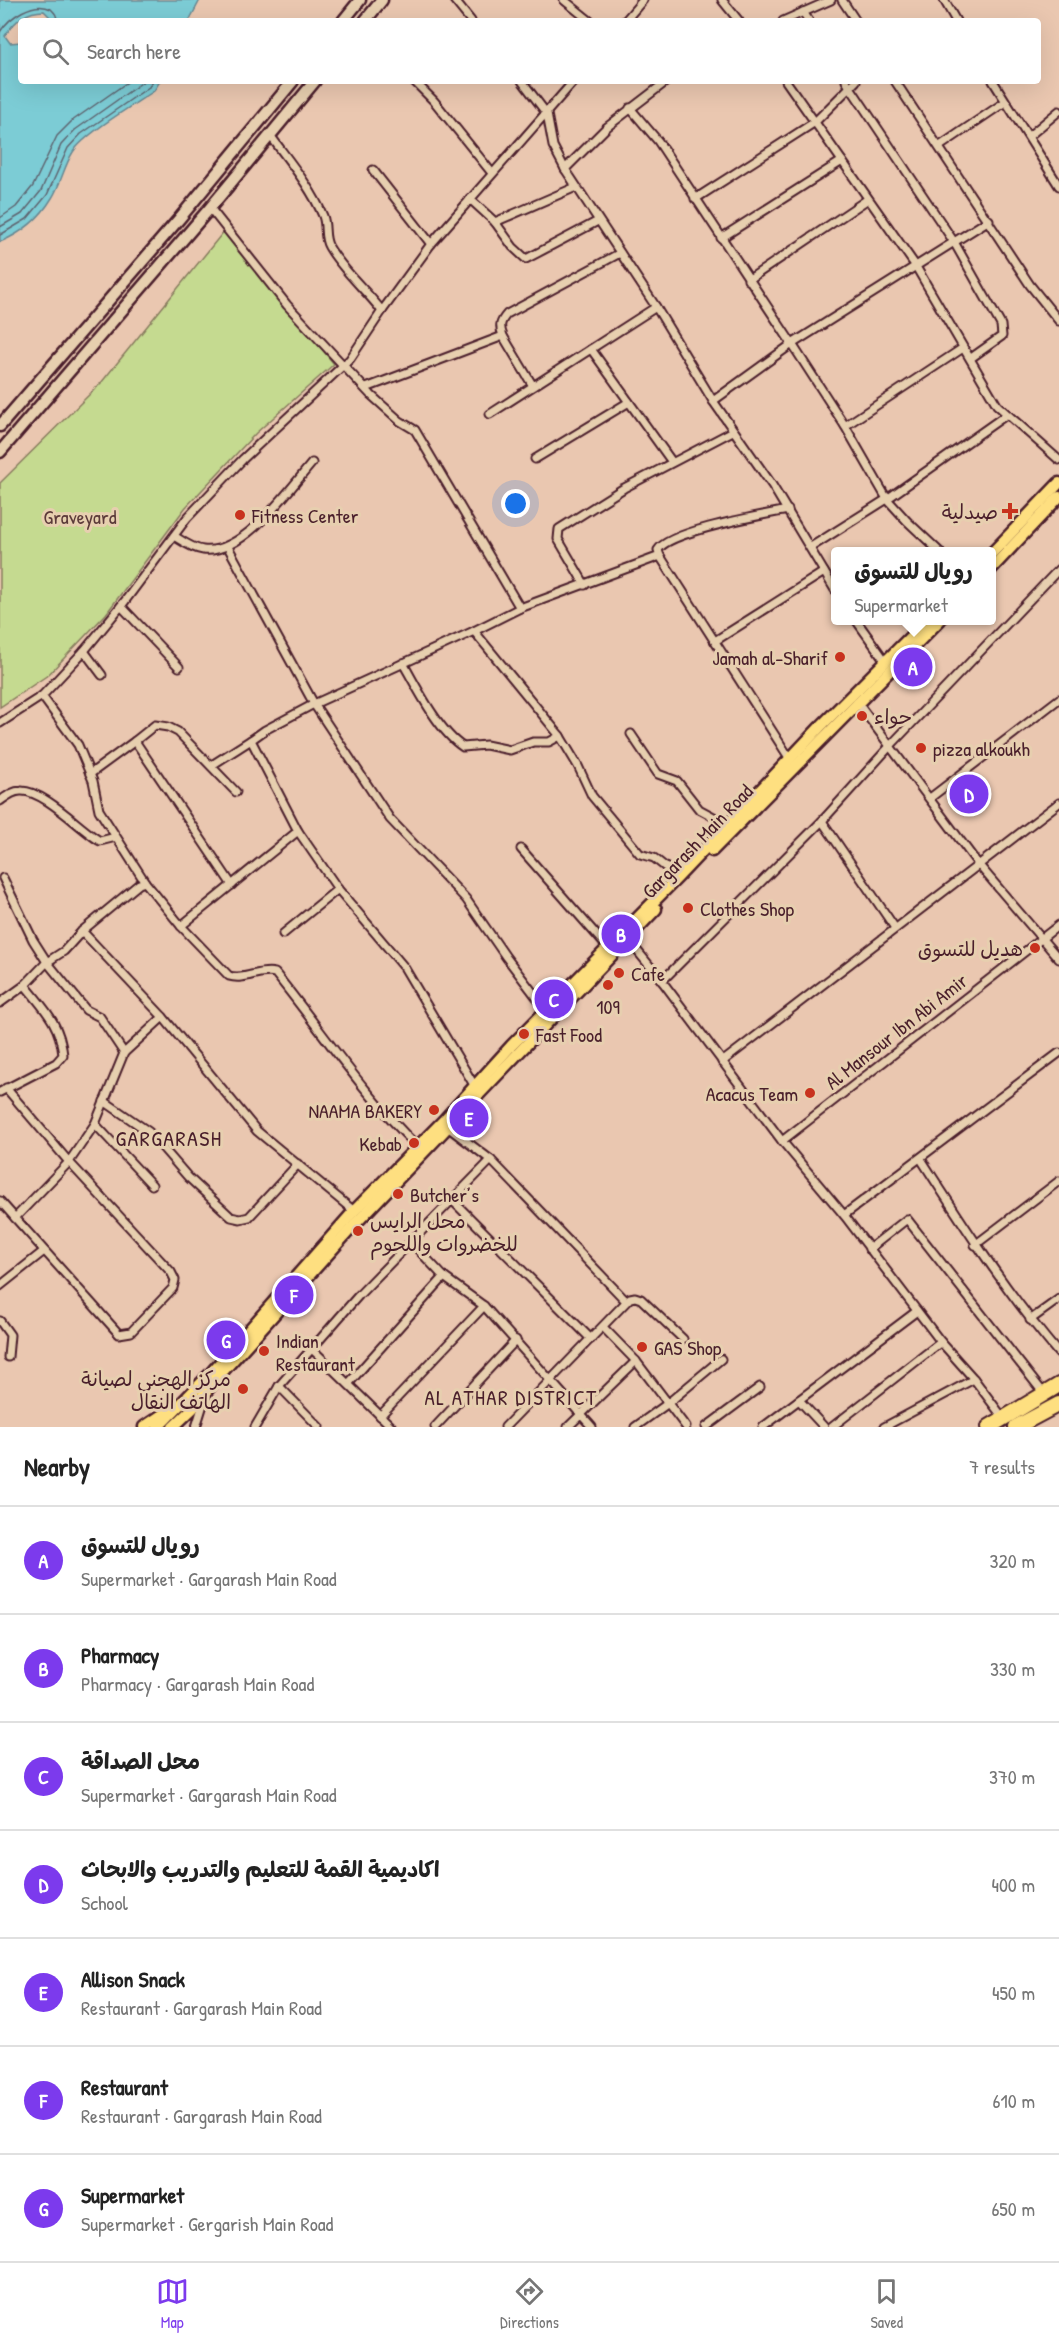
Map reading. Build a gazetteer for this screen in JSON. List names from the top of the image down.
{
  "streets": {
    "main road": ["Gargarash Main Road"],
    "street": ["Al Mansour Ibn Abi Amir"]
  },
  "districts": ["GARGARASH", "AL ATHAR DISTRICT"],
  "parks": ["Graveyard"],
  "places": {
    "health": ["صيدلية"],
    "other": [
      "Fitness Center",
      "Jamah al-Sharif",
      "حواء",
      "pizza alkoukh",
      "Clothes Shop",
      "هديل للتسوق",
      "Cafe",
      "109",
      "Fast Food",
      "Acacus Team",
      "NAAMA BAKERY",
      "Kebab",
      "Butcher’s",
      "محل الرايس للخضروات واللحوم",
      "GAS Shop",
      "Indian Restaurant",
      "مركز الهجني لصيانة الهاتف النقال"
    ]
  },
  "page": {
    "search": "Search here",
    "popup": ["رويال للتسوق", "Supermarket"],
    "pins": [
      "A",
      "D",
      "B",
      "C",
      "E",
      "F",
      "G"
    ],
    "heading": ["Nearby", "7 results"],
    "list": [
      {
        "mark": "A",
        "name": "رويال للتسوق",
        "note": "Supermarket · Gargarash Main Road",
        "value": "320 m"
      },
      {
        "mark": "B",
        "name": "Pharmacy",
        "note": "Pharmacy · Gargarash Main Road",
        "value": "330 m"
      },
      {
        "mark": "C",
        "name": "محل الصداقة",
        "note": "Supermarket · Gargarash Main Road",
        "value": "370 m"
      },
      {
        "mark": "D",
        "name": "اكاديمية القمة للتعليم والتدريب والابحاث",
        "note": "School",
        "value": "400 m"
      },
      {
        "mark": "E",
        "name": "Allison Snack",
        "note": "Restaurant · Gargarash Main Road",
        "value": "450 m"
      },
      {
        "mark": "F",
        "name": "Restaurant",
        "note": "Restaurant · Gargarash Main Road",
        "value": "610 m"
      },
      {
        "mark": "G",
        "name": "Supermarket",
        "note": "Supermarket · Gergarish Main Road",
        "value": "650 m"
      }
    ],
    "nav": ["Map", "Directions", "Saved"]
  }
}
